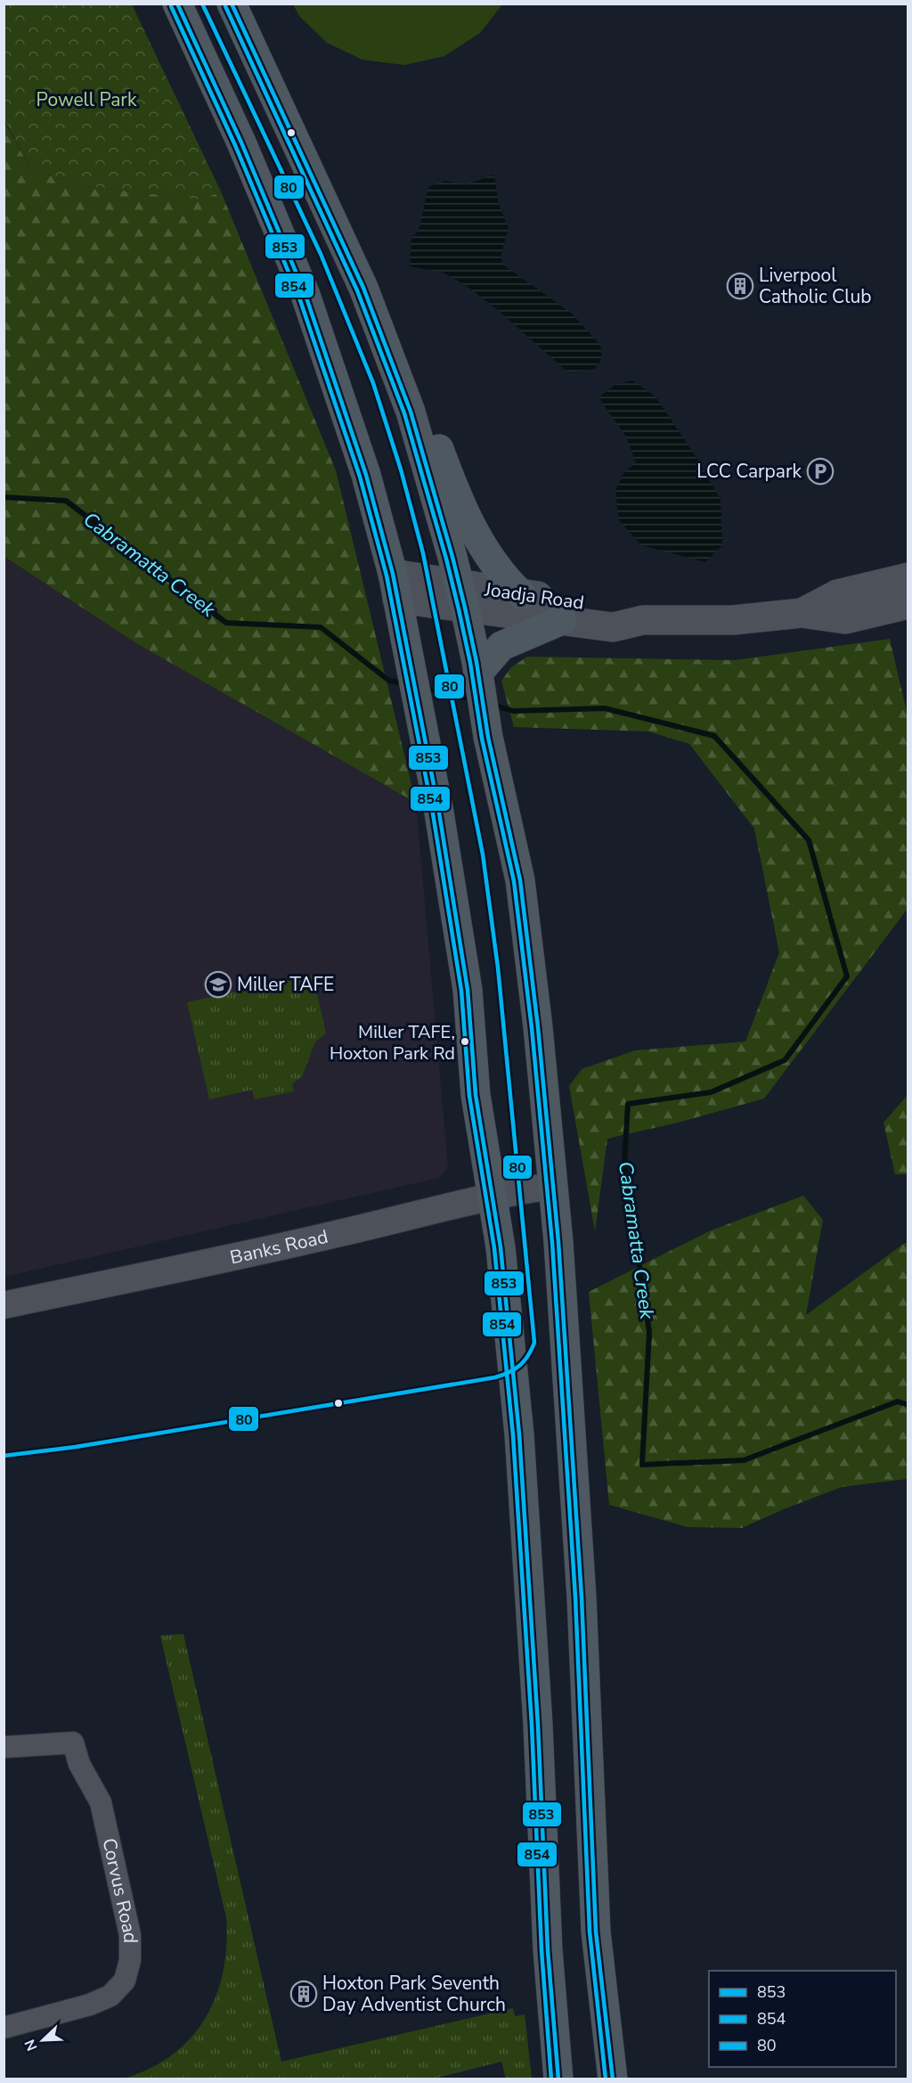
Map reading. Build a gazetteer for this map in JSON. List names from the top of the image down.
{
  "streets": {
    "main road": ["Joadja Road"],
    "street": ["Banks Road", "Corvus Road"]
  },
  "water": ["Cabramatta Creek"],
  "parks": ["Powell Park"],
  "places": {
    "building": ["Liverpool Catholic Club", "Hoxton Park Seventh Day Adventist Church"],
    "parking": ["LCC Carpark"],
    "school or university": ["Miller TAFE"],
    "other": ["Miller TAFE, Hoxton Park Rd"]
  },
  "lines": ["transit line 853", "transit line 80", "transit line 854"],
  "legend": ["853", "854", "80"],
  "north": "bottom left"
}
